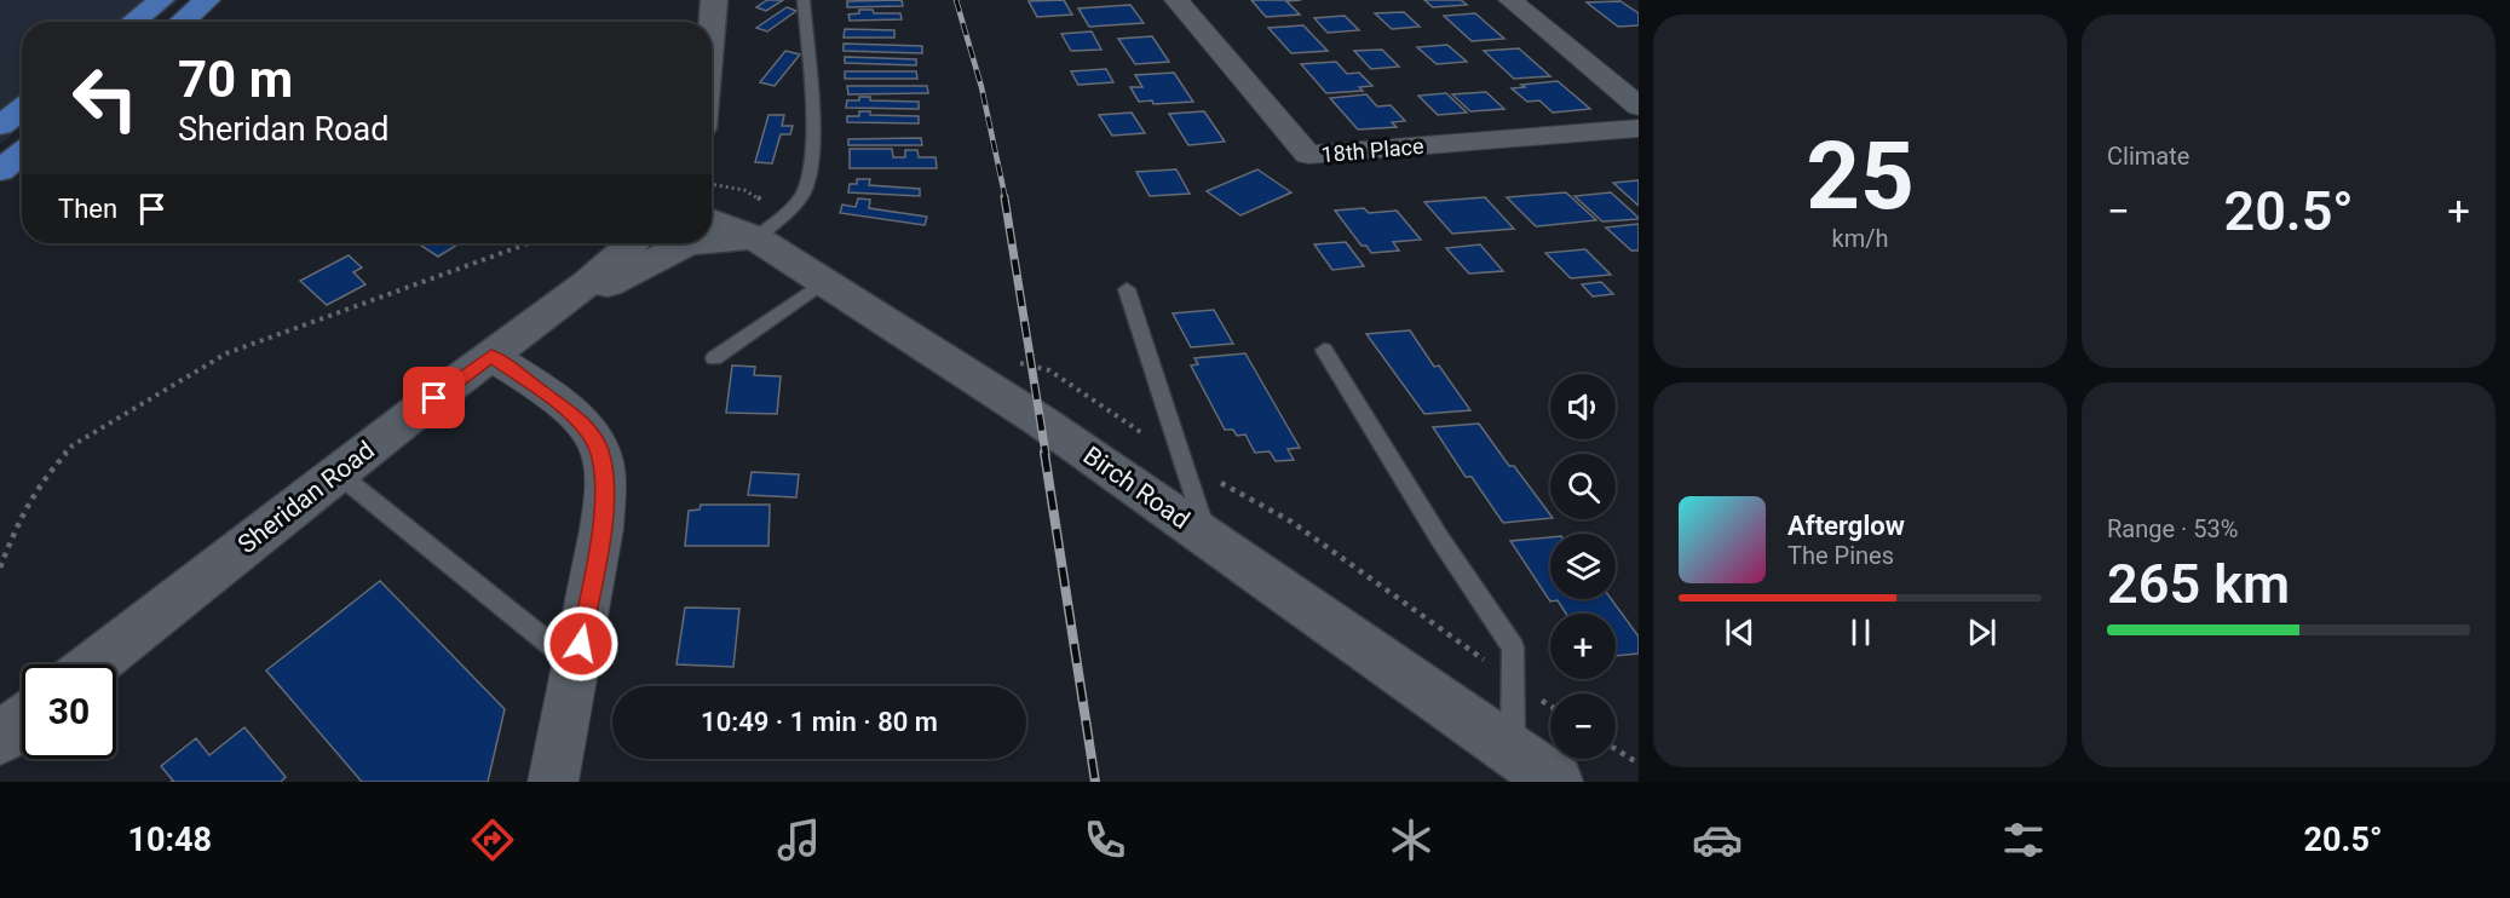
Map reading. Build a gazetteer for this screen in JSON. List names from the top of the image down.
{
  "streets": {
    "street": ["18th Place", "Birch Road", "Sheridan Road"]
  },
  "page": {
    "tile": [
      ["25", "km/h"],
      "Climate",
      ["Range · 53%", "265 km"]
    ],
    "turn": ["70 m", "Sheridan Road"],
    "then": "Then",
    "heat": ["−", "20.5°", "+"],
    "map_buttons": ["+", "−"],
    "song": ["Afterglow", "The Pines"],
    "limit": "30",
    "trip": "10:49 · 1 min · 80 m",
    "tabs": ["10:48", "20.5°"]
  }
}
